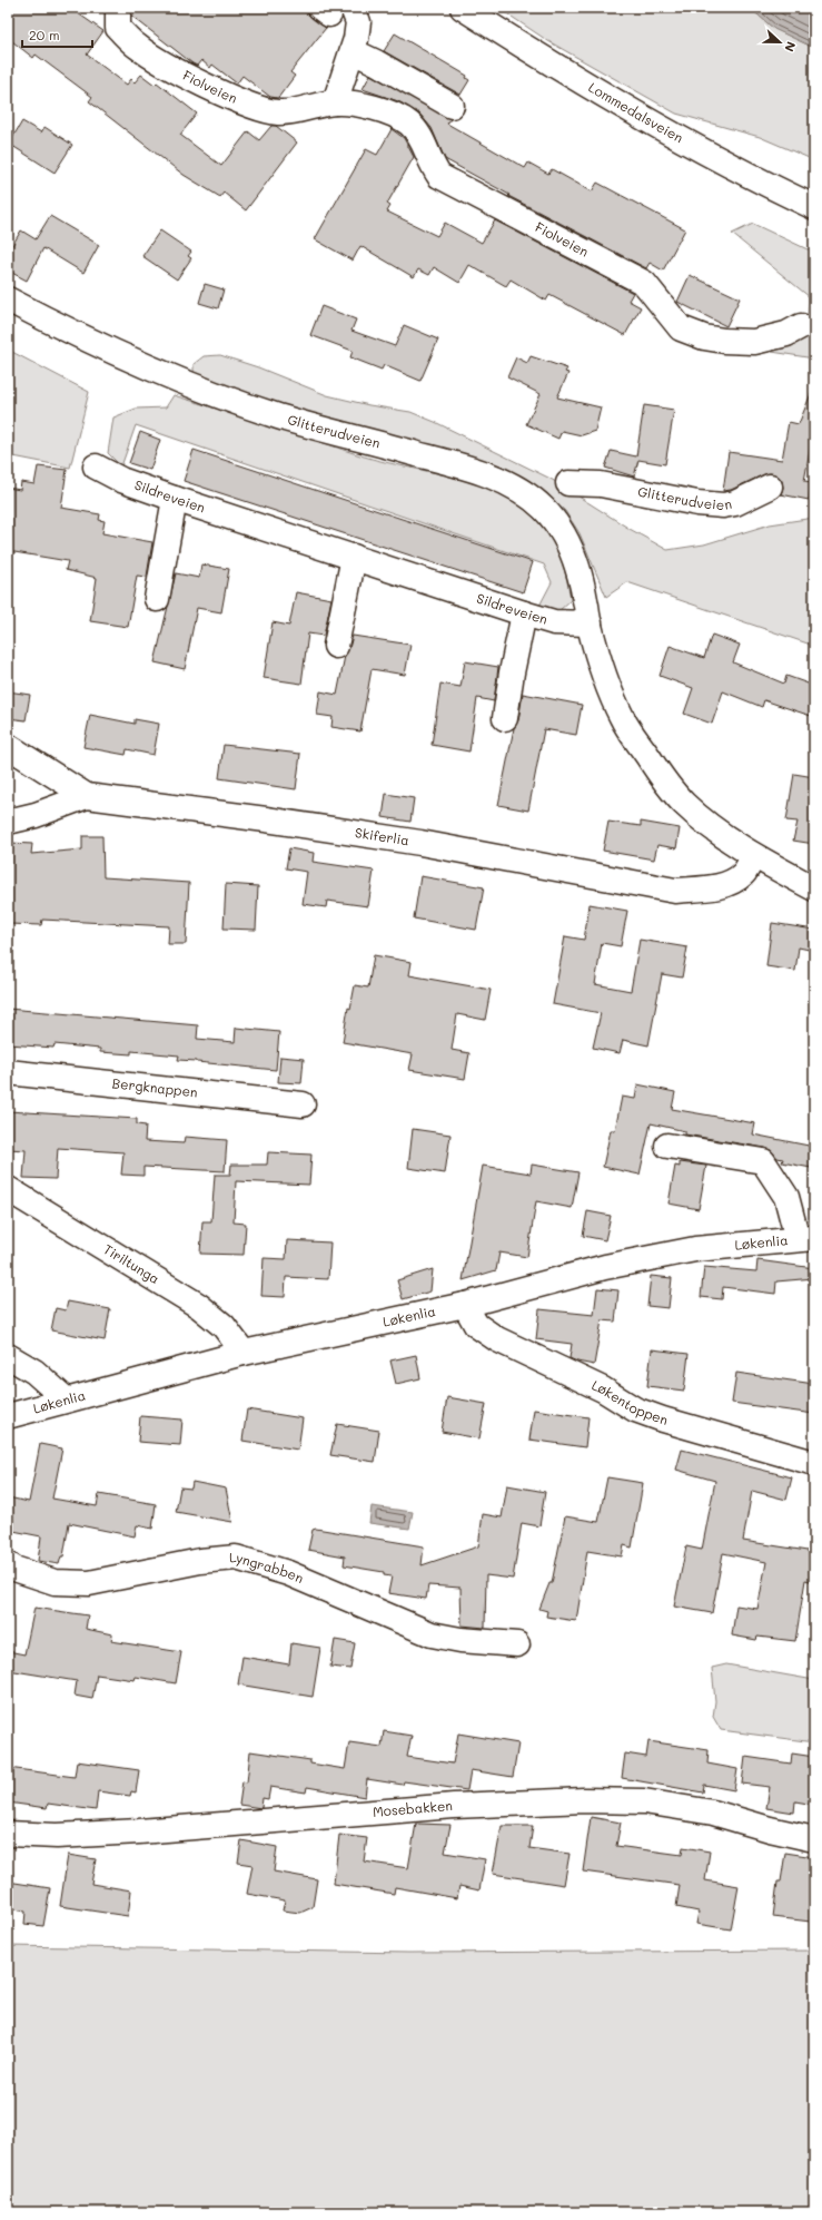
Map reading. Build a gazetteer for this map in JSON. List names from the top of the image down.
{
  "streets": {
    "street": [
      "Fiolveien",
      "Lommedalsveien",
      "Glitterudveien",
      "Sildreveien",
      "Skiferlia",
      "Bergknappen",
      "Løkenlia",
      "Tiriltunga",
      "Løkentoppen",
      "Lyngrabben",
      "Mosebakken"
    ]
  },
  "crossings": [
    ["Glitterudveien", "Sildreveien"],
    ["Løkenlia", "Tiriltunga"],
    ["Løkenlia", "Løkentoppen"]
  ],
  "scale_bar": "20 m",
  "north": "right"
}
